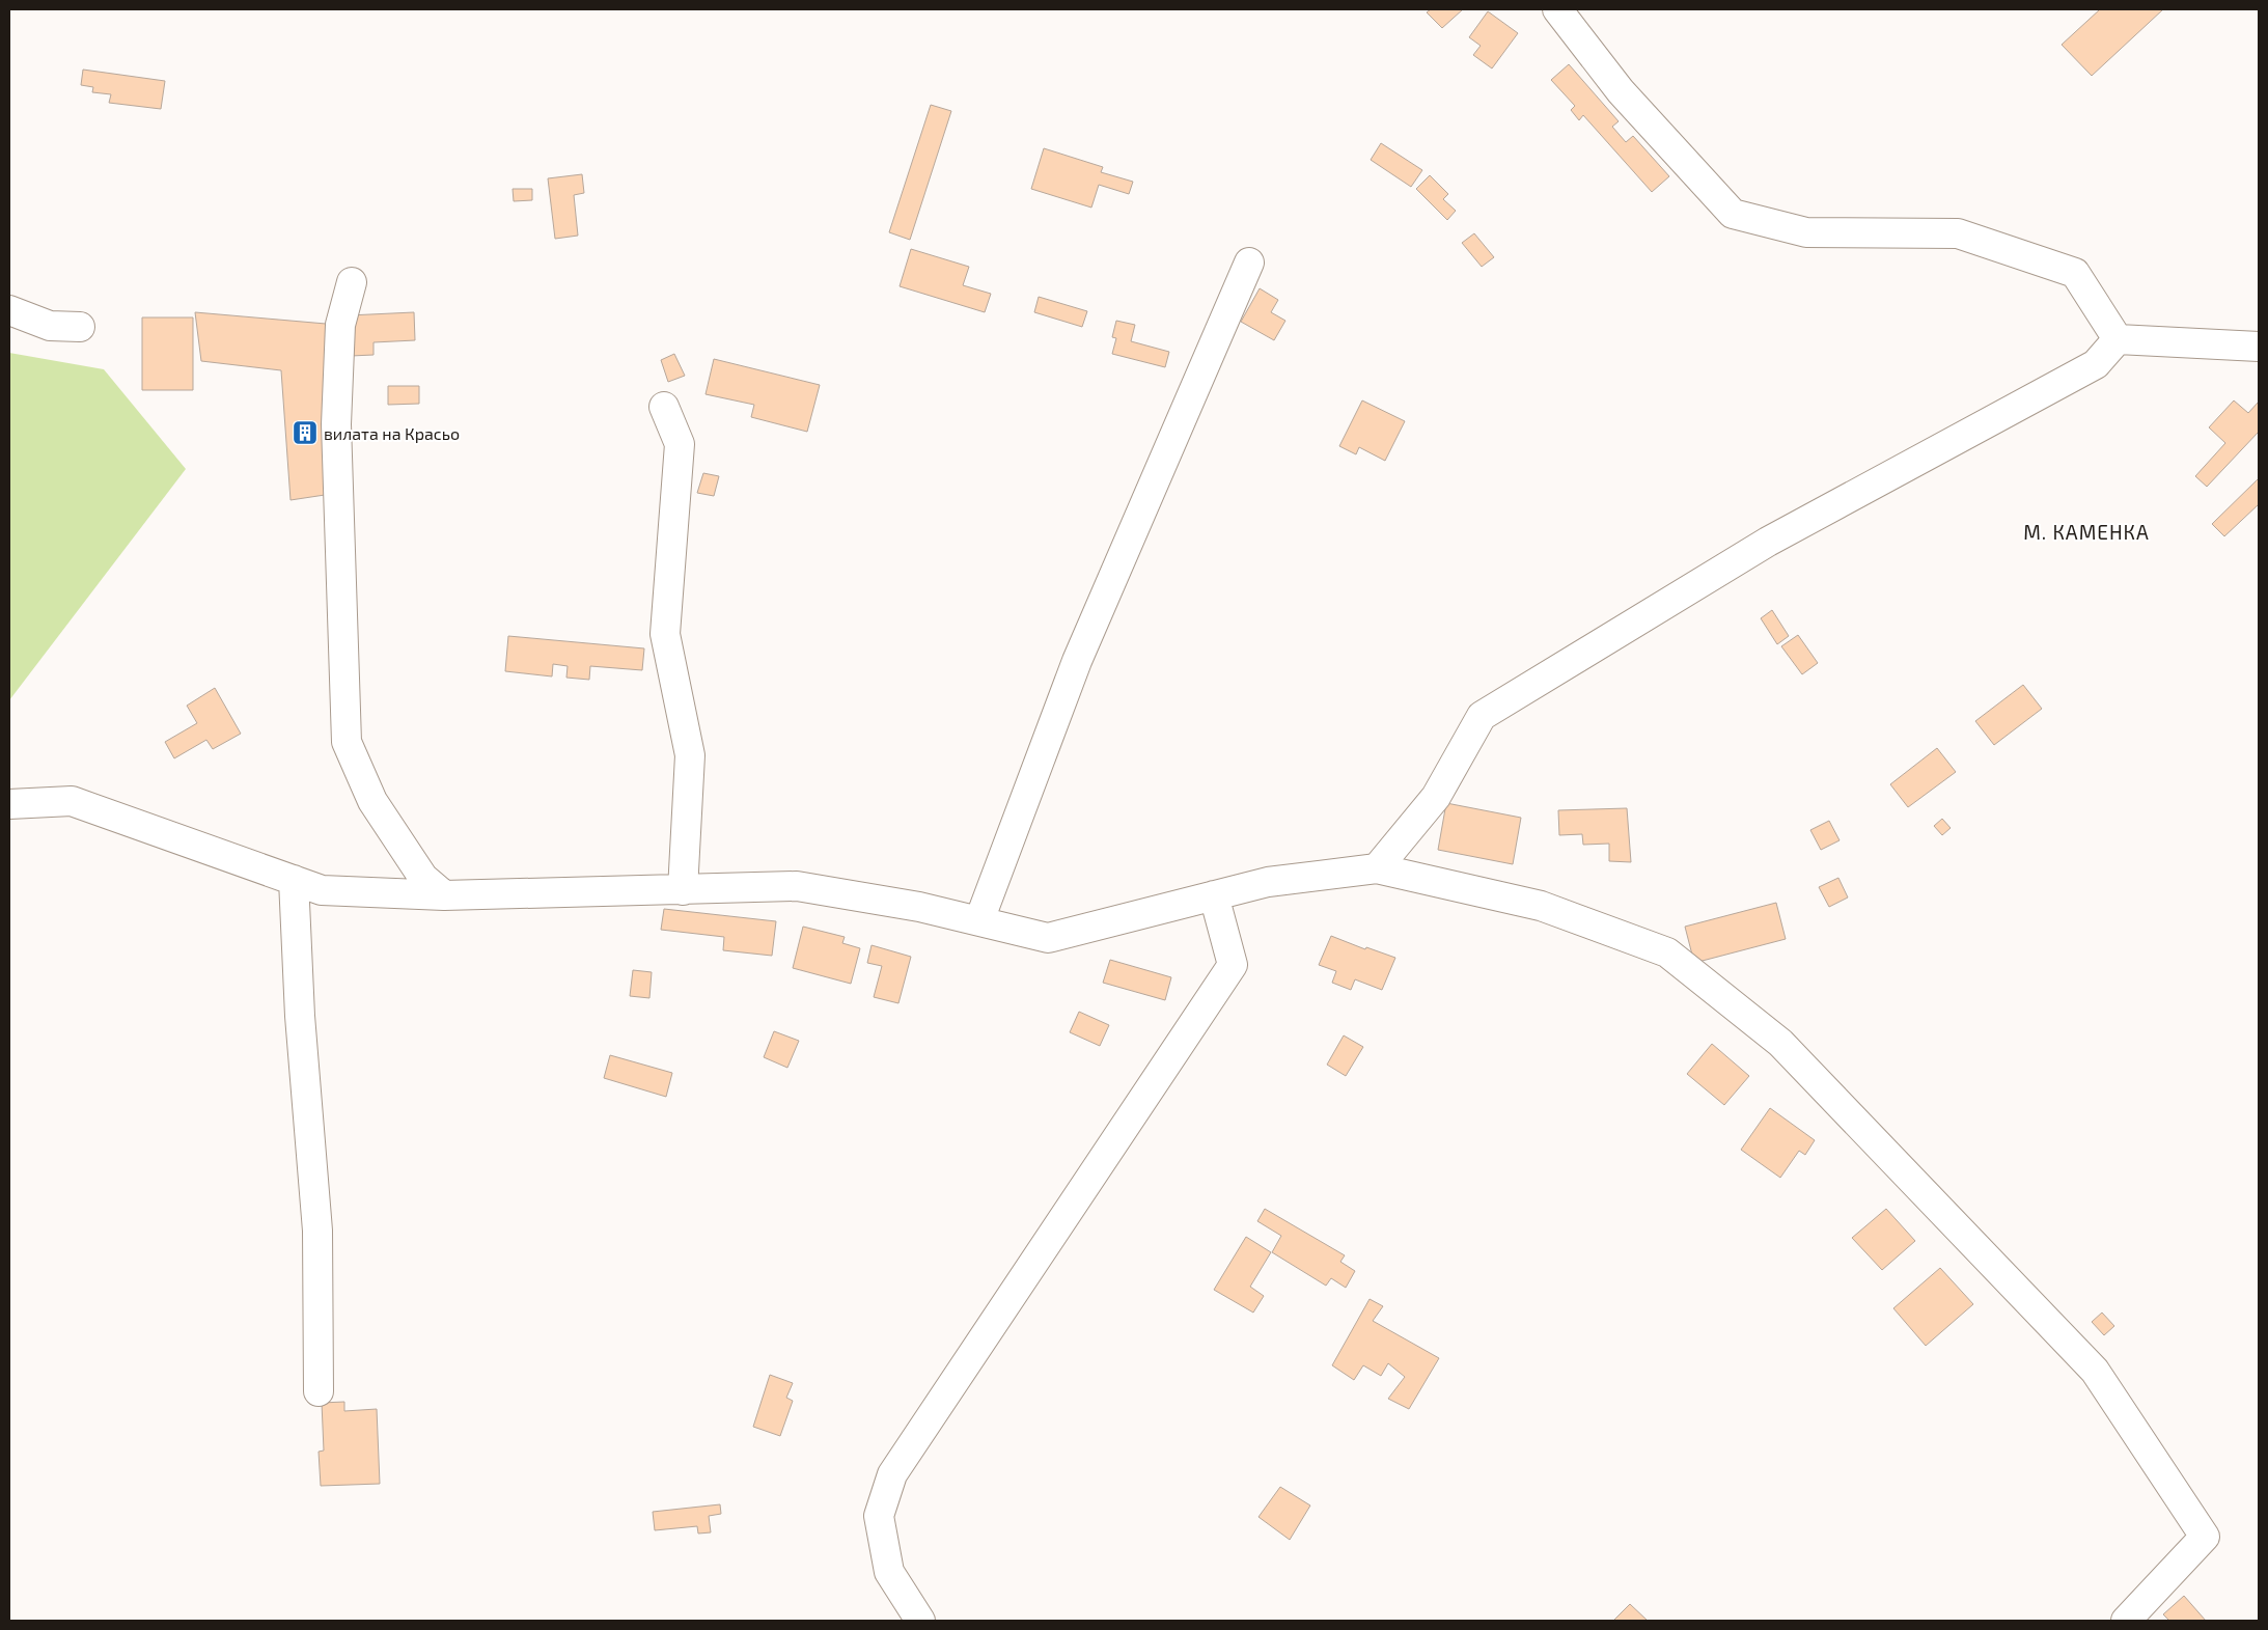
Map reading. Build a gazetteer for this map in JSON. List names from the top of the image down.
{
  "districts": ["М. КАМЕНКА"],
  "places": {
    "building": ["вилата на Красьо"]
  }
}
